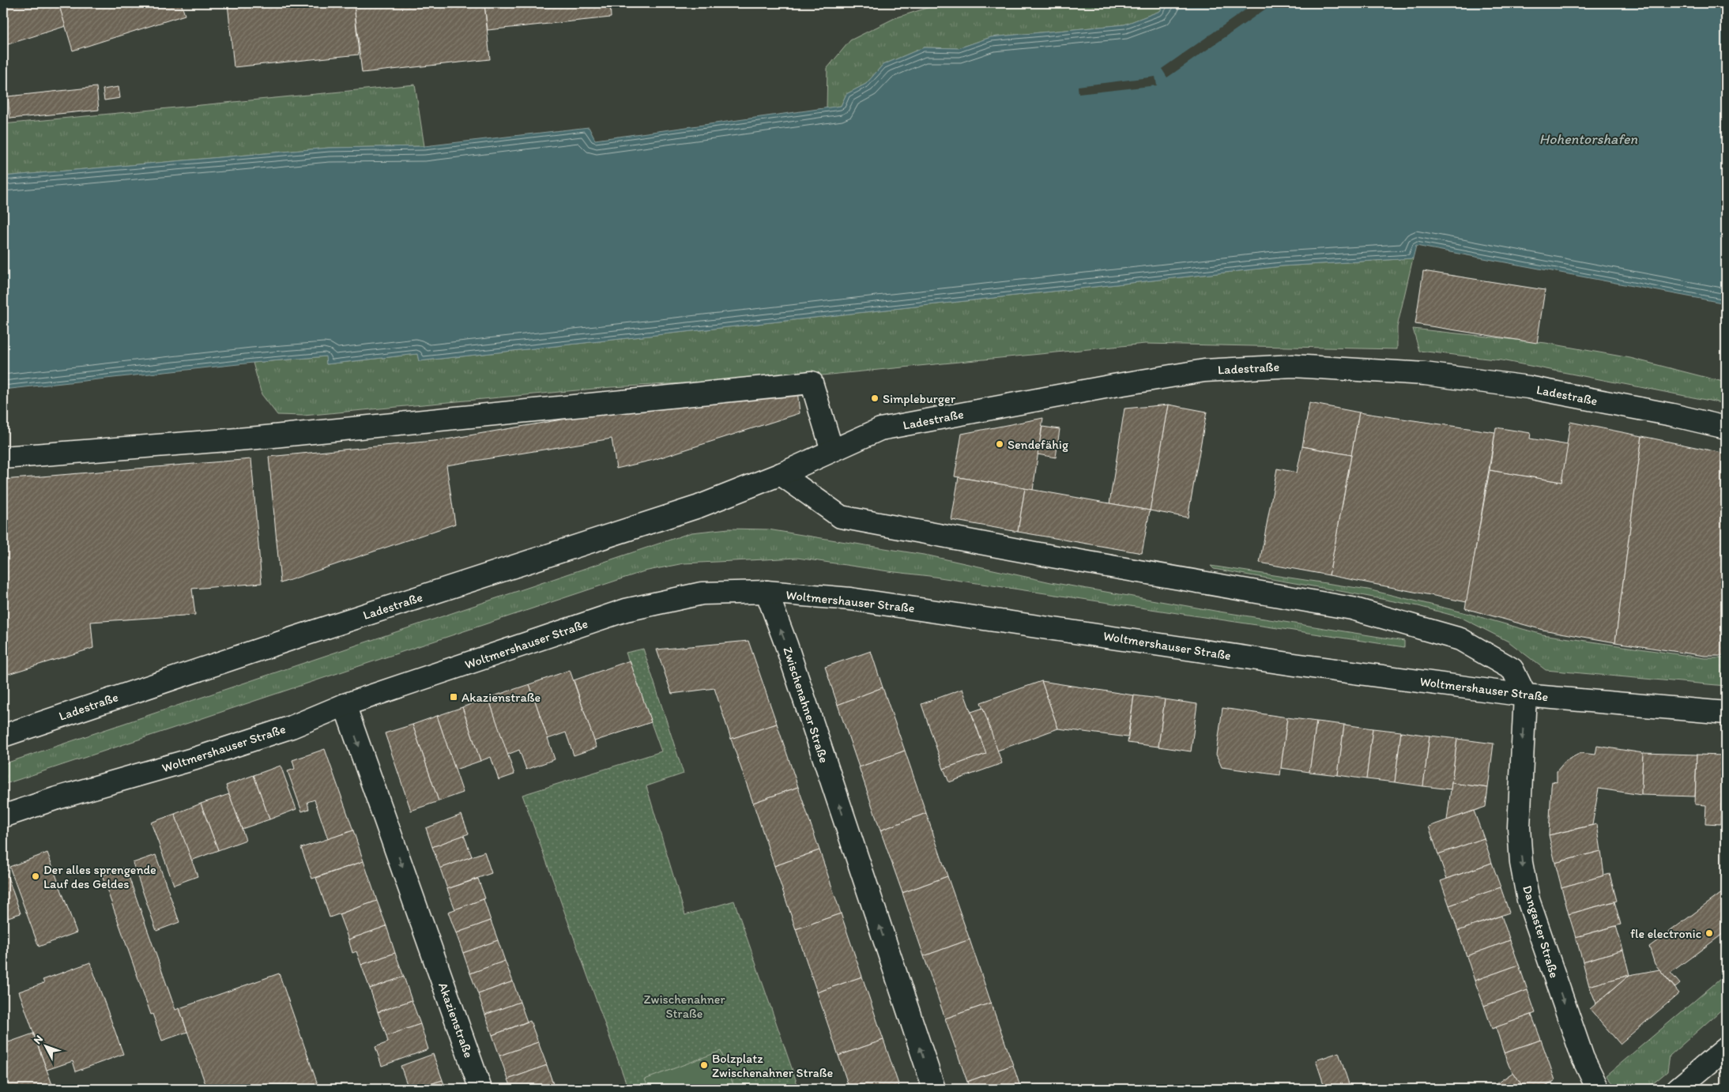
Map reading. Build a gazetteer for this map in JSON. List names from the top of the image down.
{
  "streets": {
    "street": [
      "Ladestraße",
      "Woltmershauser Straße",
      "Zwischenahner Straße",
      "Dangaster Straße",
      "Akazienstraße"
    ]
  },
  "crossings": [
    ["Woltmershauser Straße", "Zwischenahner Straße"],
    ["Woltmershauser Straße", "Dangaster Straße"],
    ["Woltmershauser Straße", "Akazienstraße"]
  ],
  "one_way": ["Zwischenahner Straße", "Dangaster Straße", "Akazienstraße"],
  "water": ["Hohentorshafen"],
  "parks": ["Zwischenahner Straße"],
  "places": {
    "other": [
      "Simpleburger",
      "Sendefähig",
      "Der alles sprengende Lauf des Geldes",
      "fle electronic",
      "Bolzplatz Zwischenahner Straße"
    ],
    "transit": ["Akazienstraße"]
  },
  "north": "top left"
}
